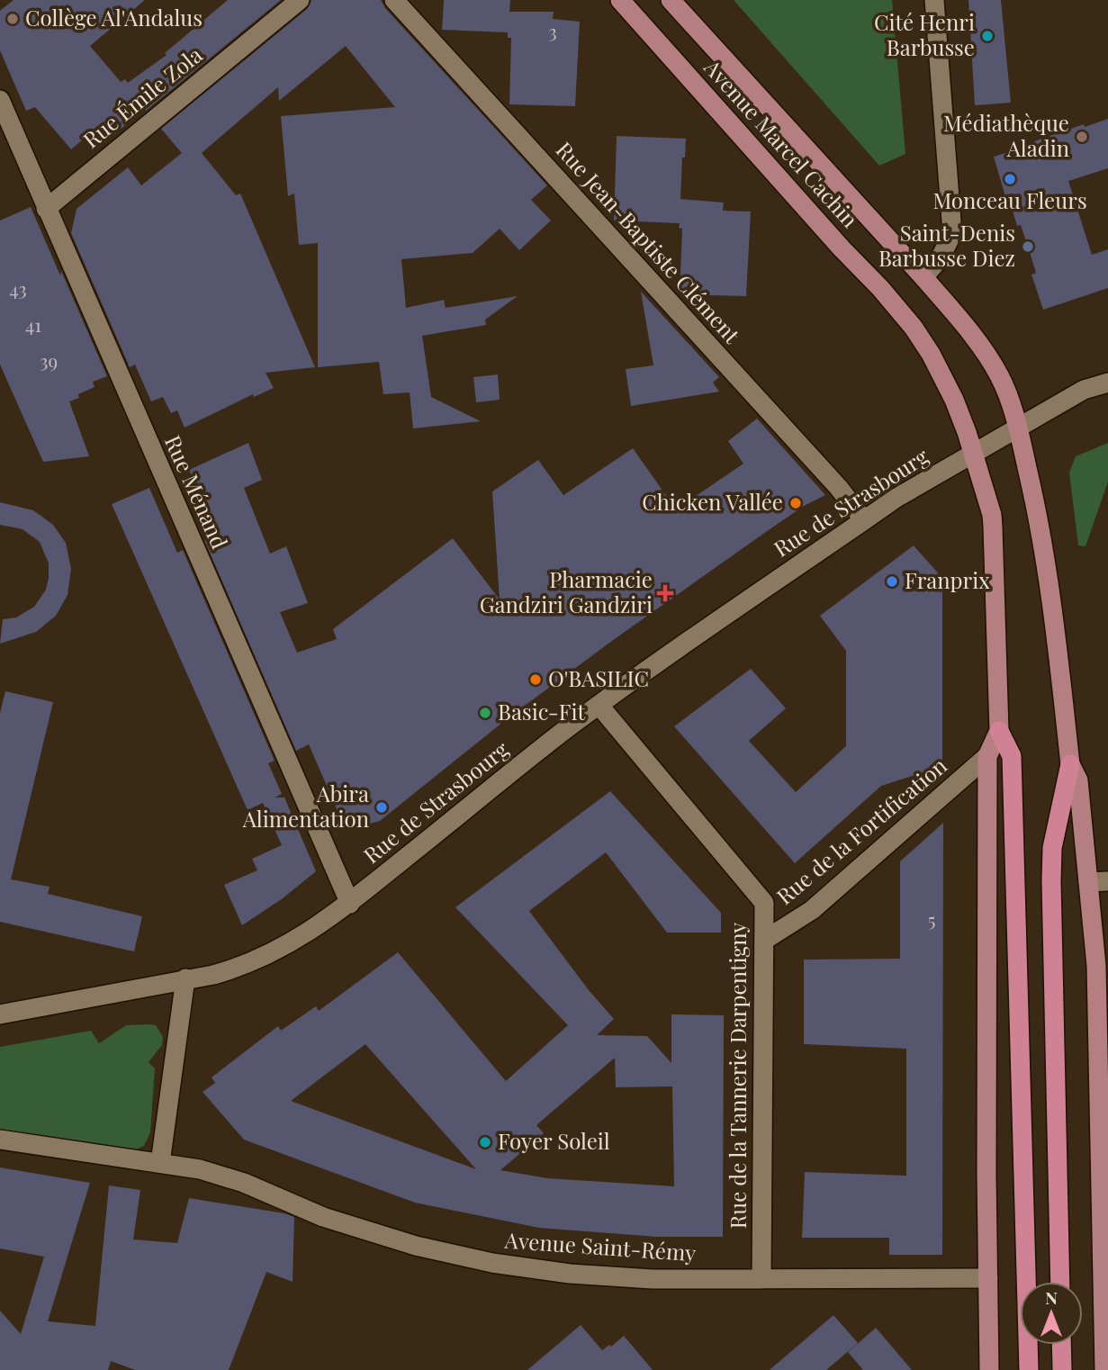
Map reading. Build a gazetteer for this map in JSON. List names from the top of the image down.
{
  "streets": {
    "main road": ["Avenue Marcel Cachin"],
    "street": [
      "Rue Émile Zola",
      "Rue Jean-Baptiste Clément",
      "Rue Ménand",
      "Rue de Strasbourg",
      "Rue de la Fortification",
      "Rue de la Tannerie Darpentigny",
      "Avenue Saint-Rémy"
    ]
  },
  "crossings": [
    ["Rue Émile Zola", "Rue Ménand"],
    ["Avenue Marcel Cachin", "Rue de Strasbourg"],
    ["Rue Jean-Baptiste Clément", "Rue de Strasbourg"],
    ["Rue Ménand", "Rue de Strasbourg"],
    ["Rue de Strasbourg", "Rue de la Tannerie Darpentigny"],
    ["Rue de la Fortification", "Rue de la Tannerie Darpentigny"],
    ["Rue de la Tannerie Darpentigny", "Avenue Saint-Rémy"]
  ],
  "places": {
    "other": [
      "Collège Al'Andalus",
      "Cité Henri Barbusse",
      "Médiathèque Aladin",
      "Monceau Fleurs",
      "Saint-Denis Barbusse Diez",
      "Chicken Vallée",
      "Franprix",
      "O'BASILIC",
      "Basic-Fit",
      "Abira Alimentation",
      "Foyer Soleil"
    ],
    "health": ["Pharmacie Gandziri Gandziri"]
  },
  "house_numbers": [
    "3",
    "43",
    "41",
    "39",
    "5"
  ],
  "north": "top"
}
